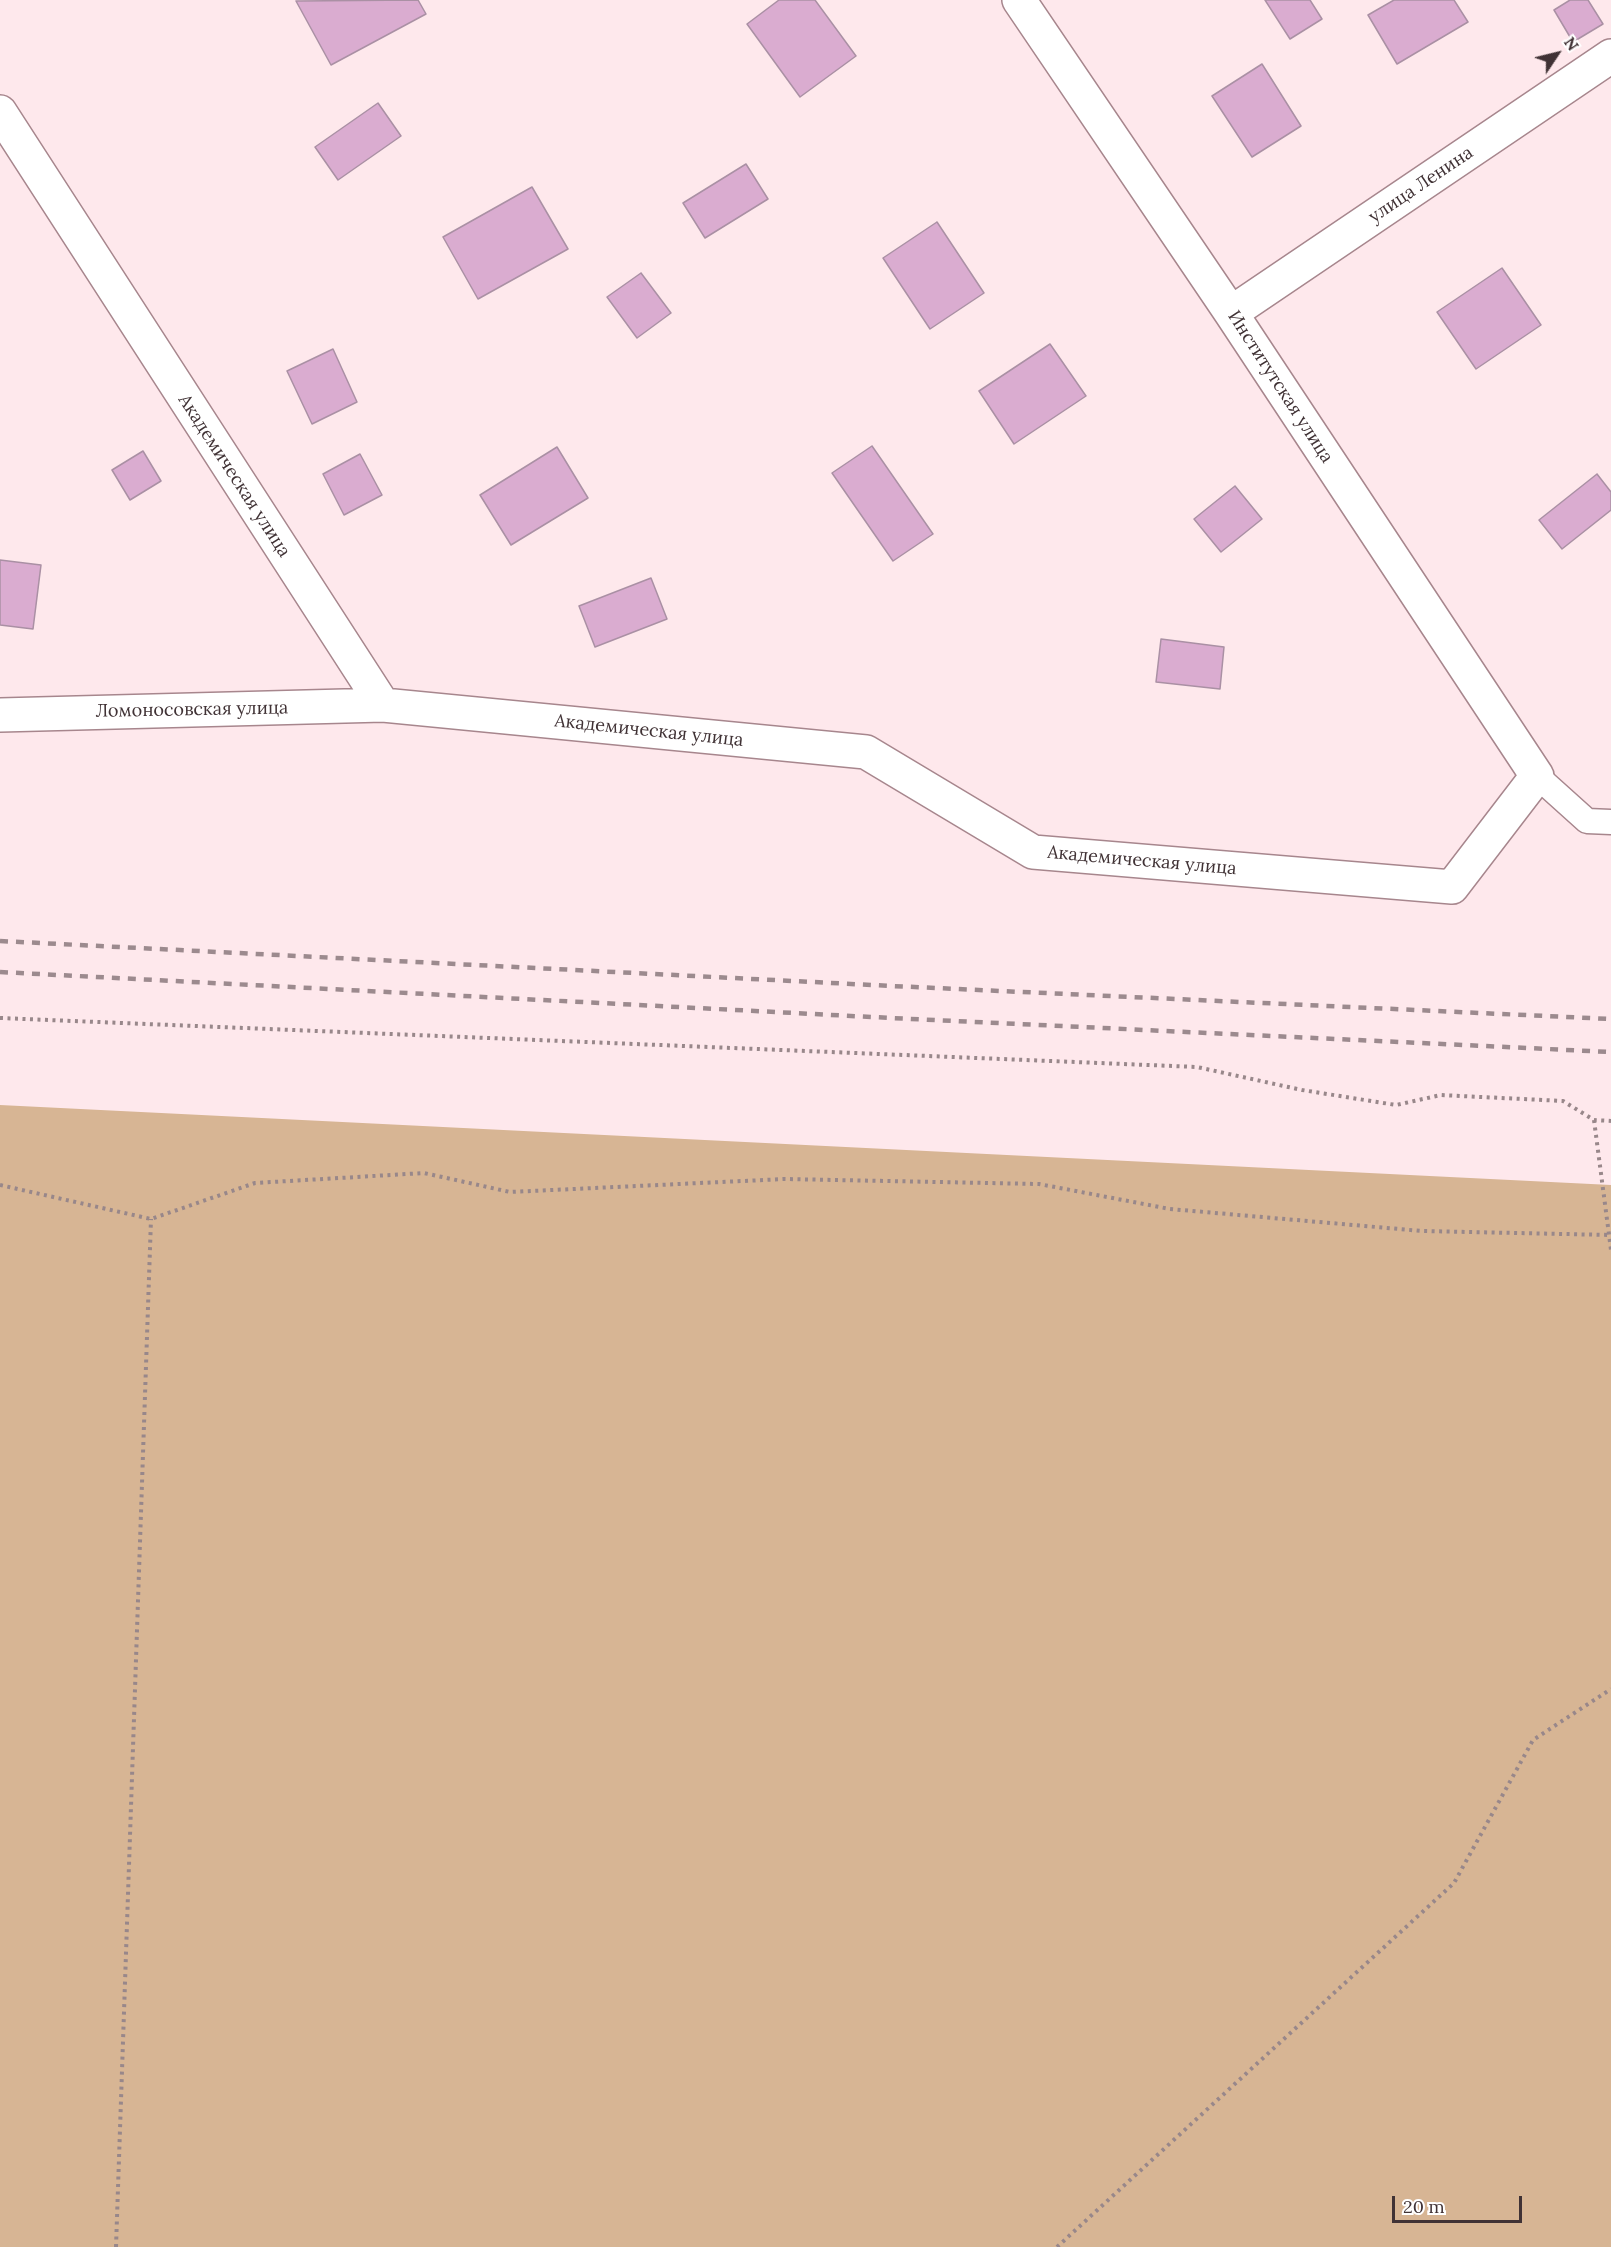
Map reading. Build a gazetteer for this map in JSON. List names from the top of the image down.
{
  "streets": {
    "street": [
      "улица Ленина",
      "Институтская улица",
      "Академическая улица",
      "Ломоносовская улица"
    ]
  },
  "crossings": [
    ["улица Ленина", "Институтская улица"],
    ["Институтская улица", "Академическая улица"],
    ["Академическая улица", "Ломоносовская улица"]
  ],
  "scale_bar": "20 m",
  "north": "top right"
}
